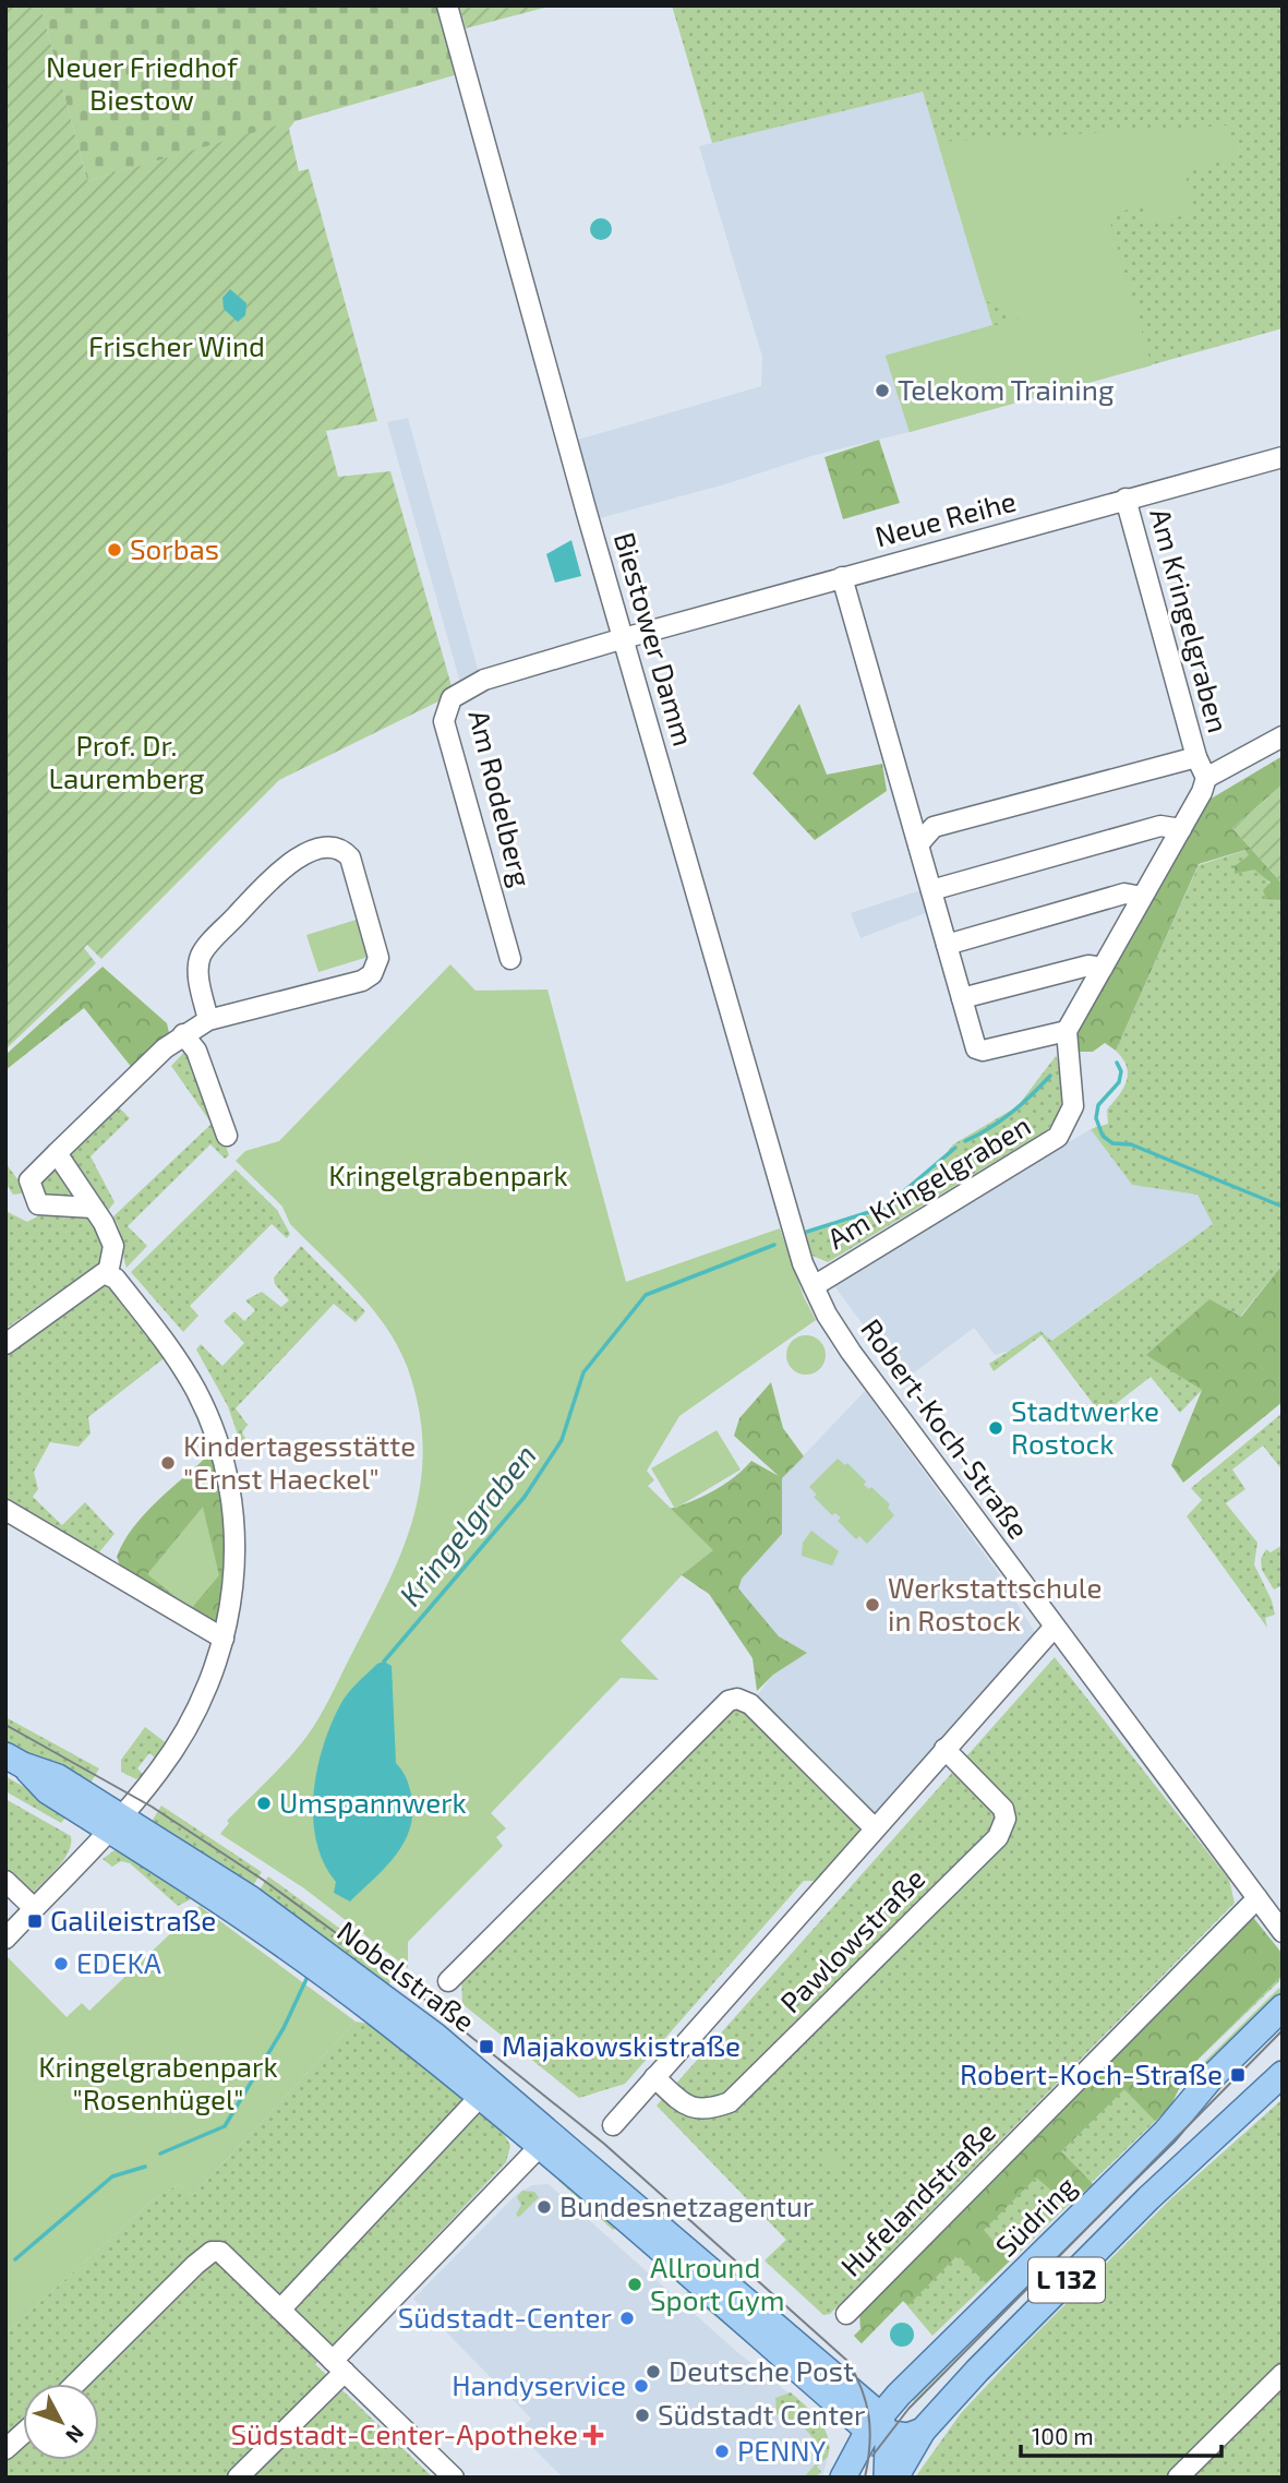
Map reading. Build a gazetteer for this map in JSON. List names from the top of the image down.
{
  "streets": {
    "main road": ["Nobelstraße", "Südring", "L 132"],
    "street": [
      "Neue Reihe",
      "Am Kringelgraben",
      "Biestower Damm",
      "Am Rodelberg",
      "Robert-Koch-Straße",
      "Pawlowstraße",
      "Hufelandstraße"
    ]
  },
  "crossings": [
    ["Neue Reihe", "Am Kringelgraben"],
    ["Neue Reihe", "Biestower Damm"],
    ["Neue Reihe", "Am Rodelberg"],
    ["Am Kringelgraben", "Biestower Damm"],
    ["Am Kringelgraben", "Robert-Koch-Straße"],
    ["Biestower Damm", "Am Rodelberg"],
    ["Biestower Damm", "Robert-Koch-Straße"],
    ["Robert-Koch-Straße", "Pawlowstraße"],
    ["Robert-Koch-Straße", "Hufelandstraße"],
    ["Pawlowstraße", "Nobelstraße"],
    ["Nobelstraße", "Südring"]
  ],
  "water": ["Kringelgraben"],
  "parks": [
    "Neuer Friedhof Biestow",
    "Frischer Wind",
    "Prof. Dr. Lauremberg",
    "Kringelgrabenpark",
    "Kringelgrabenpark \"Rosenhügel\""
  ],
  "places": {
    "other": [
      "Telekom Training",
      "Sorbas",
      "Stadtwerke Rostock",
      "Kindertagesstätte \"Ernst Haeckel\"",
      "Werkstattschule in Rostock",
      "Umspannwerk",
      "EDEKA",
      "Bundesnetzagentur",
      "Allround Sport Gym",
      "Südstadt-Center",
      "Deutsche Post",
      "Handyservice",
      "Südstadt Center",
      "PENNY"
    ],
    "transit": ["Galileistraße", "Majakowskistraße", "Robert-Koch-Straße"],
    "health": ["Südstadt-Center-Apotheke"]
  },
  "scale_bar": "100 m",
  "north": "bottom right"
}
